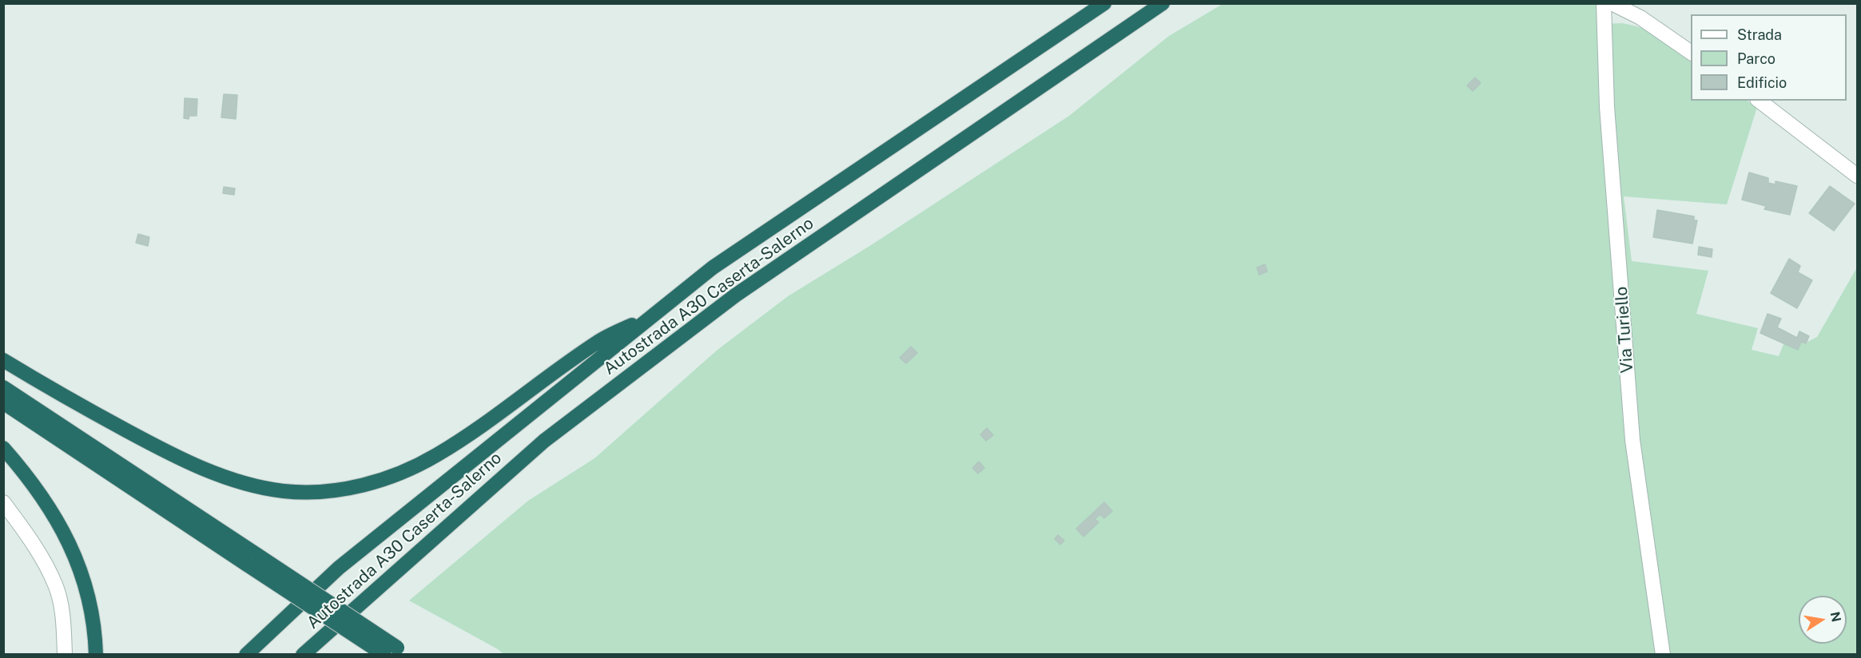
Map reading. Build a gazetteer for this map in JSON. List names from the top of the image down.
{
  "streets": {
    "highway": ["Autostrada A30 Caserta-Salerno"],
    "street": ["Via Turiello"]
  },
  "legend": ["Strada", "Parco", "Edificio"],
  "north": "right"
}
